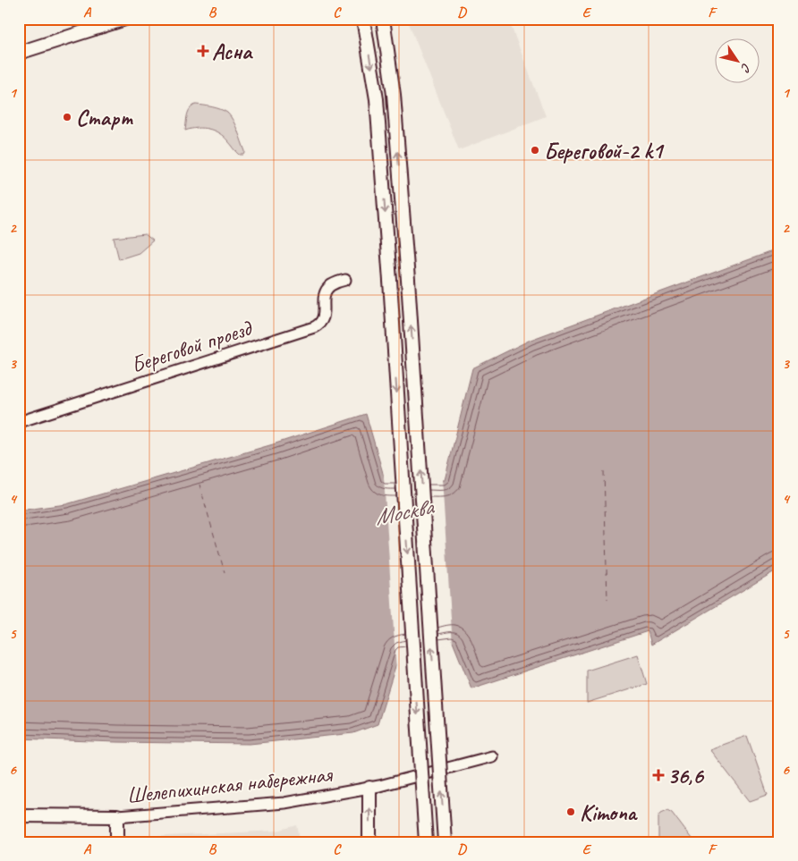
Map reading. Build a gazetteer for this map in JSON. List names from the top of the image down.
{
  "streets": {
    "street": ["Береговой проезд", "Шелепихинская набережная"]
  },
  "water": ["Москва"],
  "places": {
    "health": ["Асна", "36,6"],
    "other": ["Старт", "Береговой-2 k1", "Kimona"]
  },
  "north": "bottom right",
  "grid": {
    "columns": [
      "A",
      "B",
      "C",
      "D",
      "E",
      "F"
    ],
    "rows": [
      "1",
      "2",
      "3",
      "4",
      "5",
      "6"
    ]
  }
}
